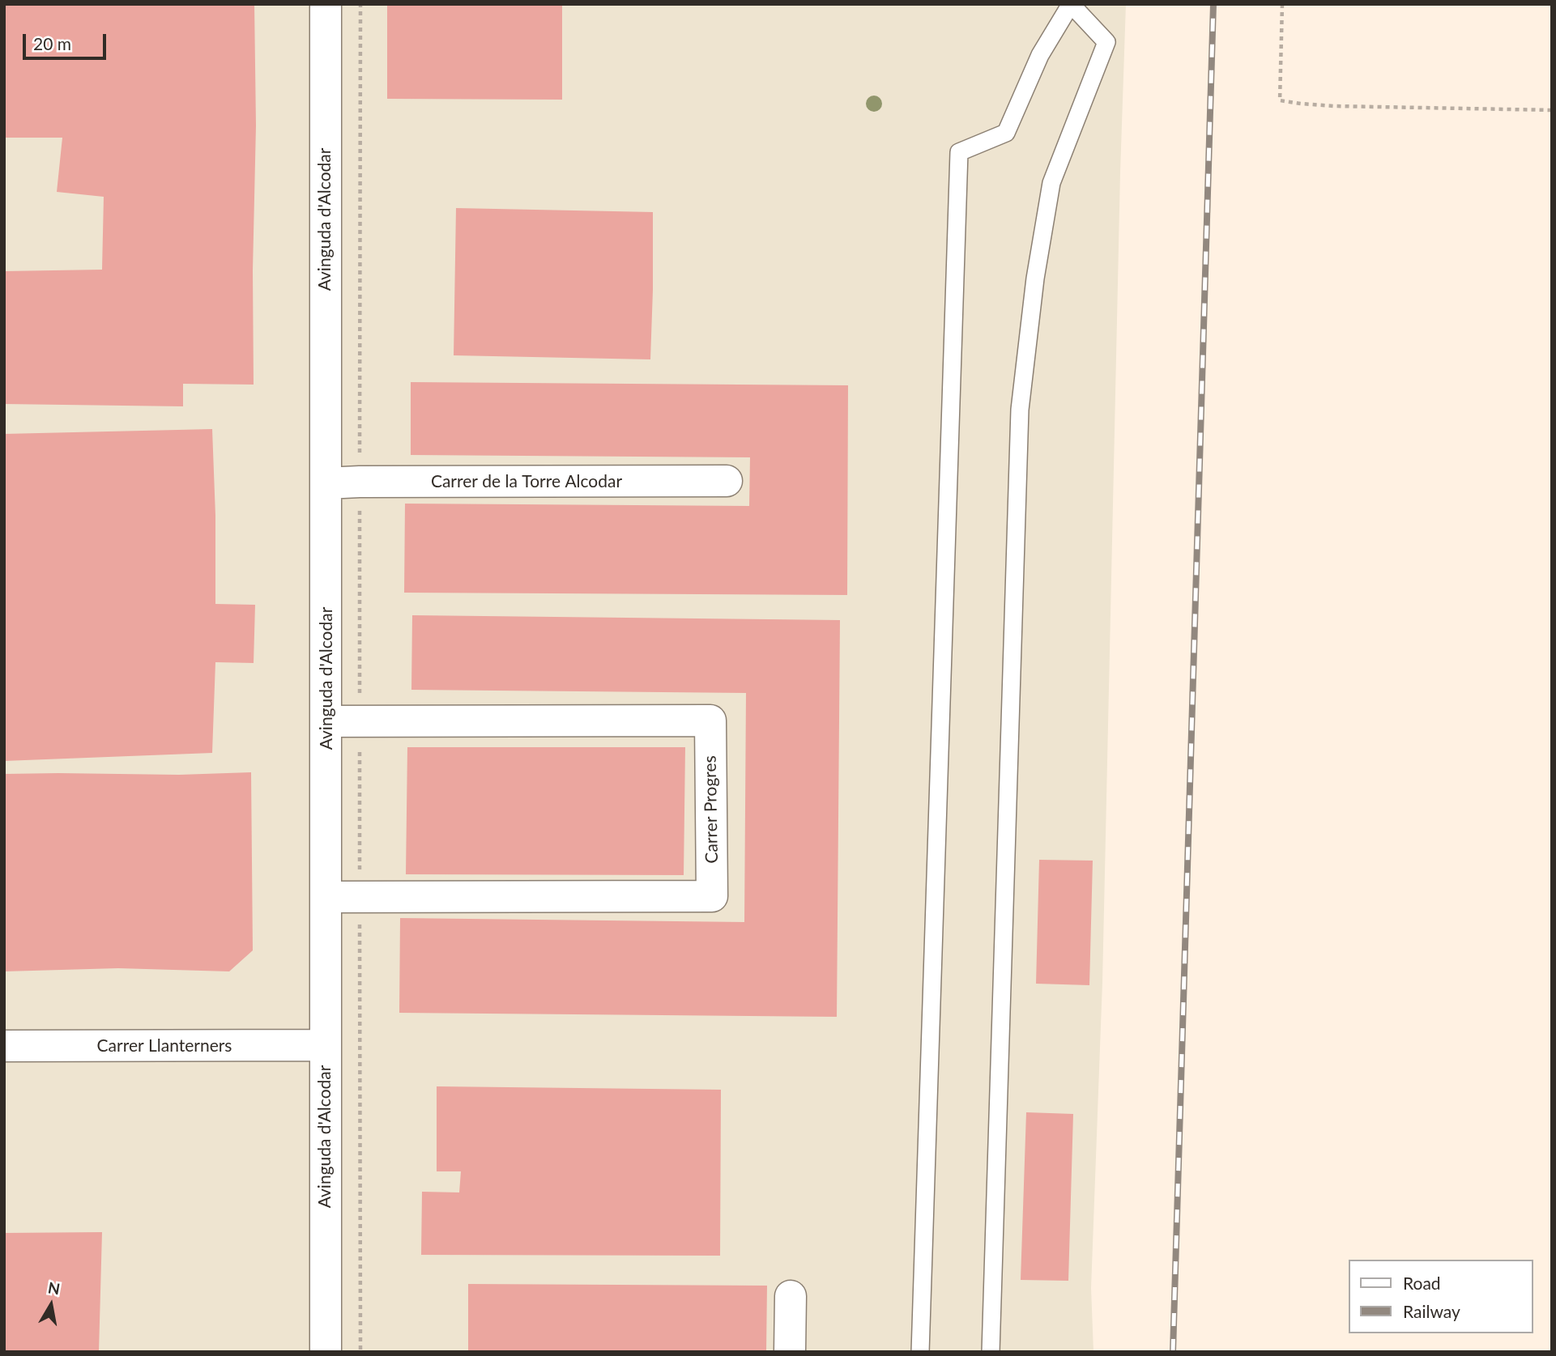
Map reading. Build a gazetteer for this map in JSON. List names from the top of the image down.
{
  "streets": {
    "street": [
      "Avinguda d'Alcodar",
      "Carrer de la Torre Alcodar",
      "Carrer Progres",
      "Carrer Llanterners"
    ]
  },
  "crossings": [
    ["Avinguda d'Alcodar", "Carrer de la Torre Alcodar"],
    ["Avinguda d'Alcodar", "Carrer Progres"],
    ["Avinguda d'Alcodar", "Carrer Llanterners"]
  ],
  "legend": ["Road", "Railway"],
  "scale_bar": "20 m",
  "north": "top"
}
